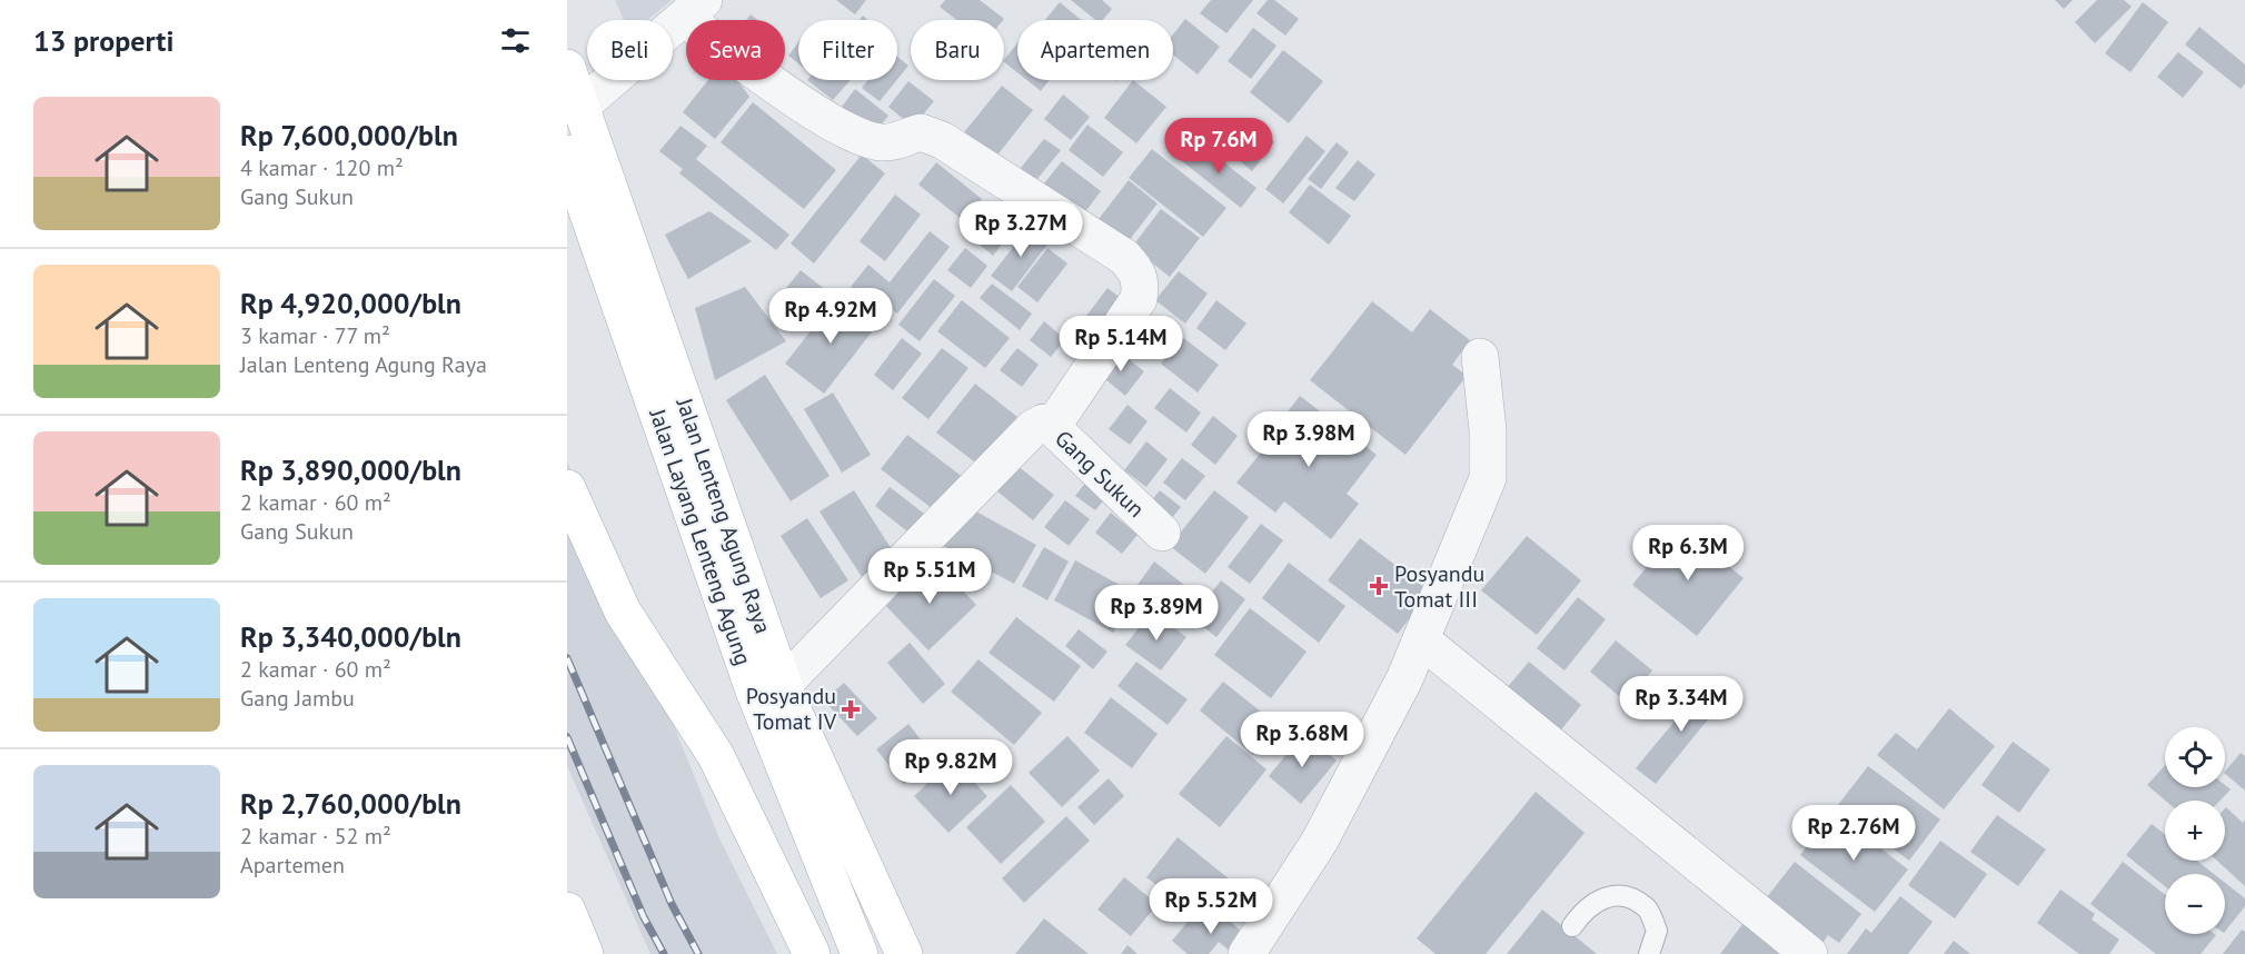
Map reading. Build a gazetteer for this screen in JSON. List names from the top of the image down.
{
  "streets": {
    "main road": ["Jalan Lenteng Agung Raya", "Jalan Layang Lenteng Agung"],
    "street": ["Gang Sukun"]
  },
  "crossings": [
    ["Gang Sukun", "Jalan Lenteng Agung Raya"]
  ],
  "places": {
    "health": ["Posyandu Tomat III", "Posyandu Tomat IV"]
  },
  "page": {
    "heading": "13 properti",
    "chip": [
      "Beli",
      "Sewa",
      "Filter",
      "Baru",
      "Apartemen"
    ],
    "list": [
      {
        "name": "Rp 7,600,000/bln",
        "note": "4 kamar · 120 m² · Gang Sukun"
      },
      {
        "name": "Rp 4,920,000/bln",
        "note": "3 kamar · 77 m² · Jalan Lenteng Agung Raya"
      },
      {
        "name": "Rp 3,890,000/bln",
        "note": "2 kamar · 60 m² · Gang Sukun"
      },
      {
        "name": "Rp 3,340,000/bln",
        "note": "2 kamar · 60 m² · Gang Jambu"
      },
      {
        "name": "Rp 2,760,000/bln",
        "note": "2 kamar · 52 m² · Apartemen"
      }
    ],
    "price": [
      "Rp 7.6M",
      "Rp 3.27M",
      "Rp 4.92M",
      "Rp 5.14M",
      "Rp 3.98M",
      "Rp 6.3M",
      "Rp 5.51M",
      "Rp 3.89M",
      "Rp 3.34M",
      "Rp 3.68M",
      "Rp 9.82M",
      "Rp 2.76M",
      "Rp 5.52M"
    ],
    "map_buttons": ["+", "−"]
  }
}
